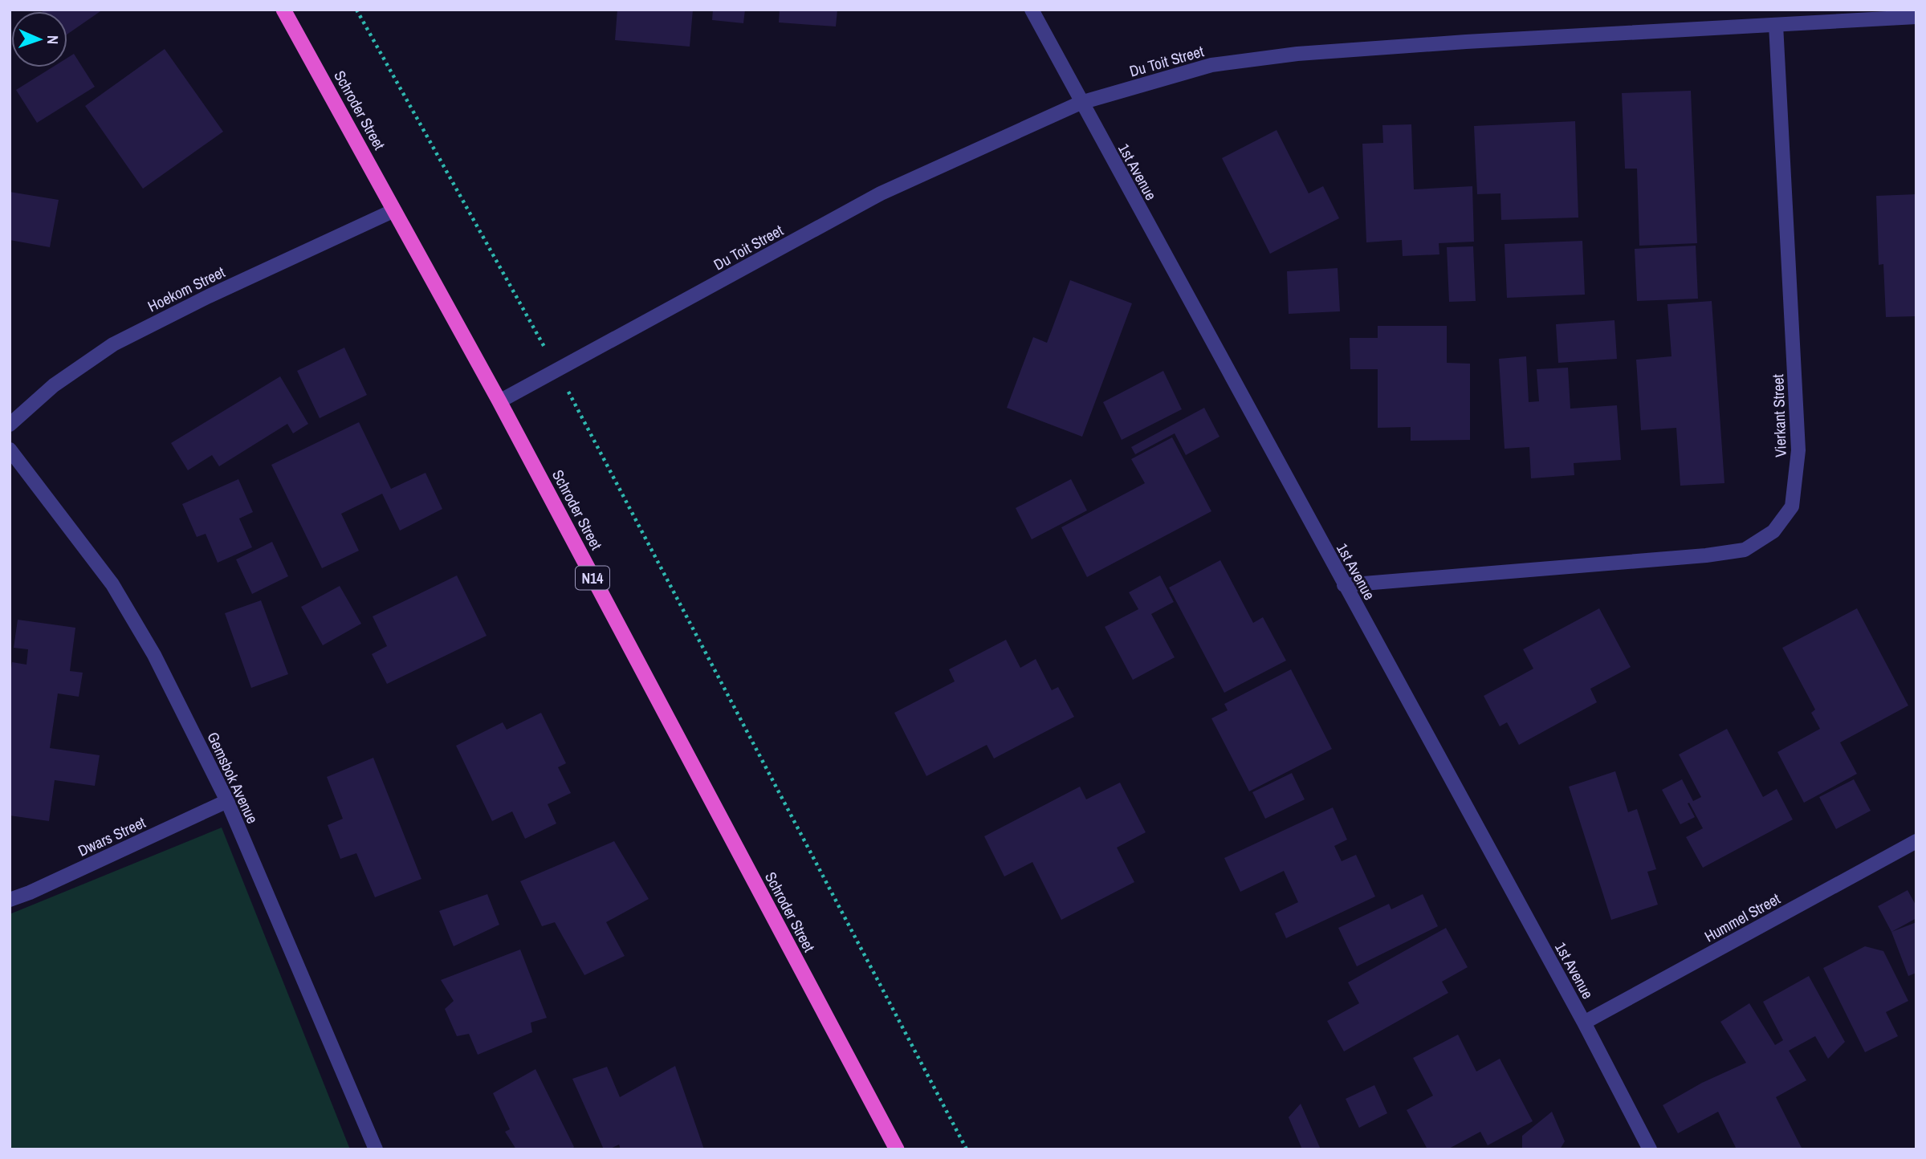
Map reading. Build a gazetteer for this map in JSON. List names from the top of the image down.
{
  "streets": {
    "highway": ["Schroder Street", "N14"],
    "street": [
      "Du Toit Street",
      "1st Avenue",
      "Hoekom Street",
      "Vierkant Street",
      "Gemsbok Avenue",
      "Dwars Street",
      "Hummel Street"
    ]
  },
  "crossings": [
    ["Du Toit Street", "Schroder Street"],
    ["Du Toit Street", "1st Avenue"],
    ["Du Toit Street", "Vierkant Street"],
    ["Schroder Street", "Hoekom Street"],
    ["1st Avenue", "Vierkant Street"],
    ["1st Avenue", "Hummel Street"],
    ["Gemsbok Avenue", "Dwars Street"]
  ],
  "north": "right"
}
